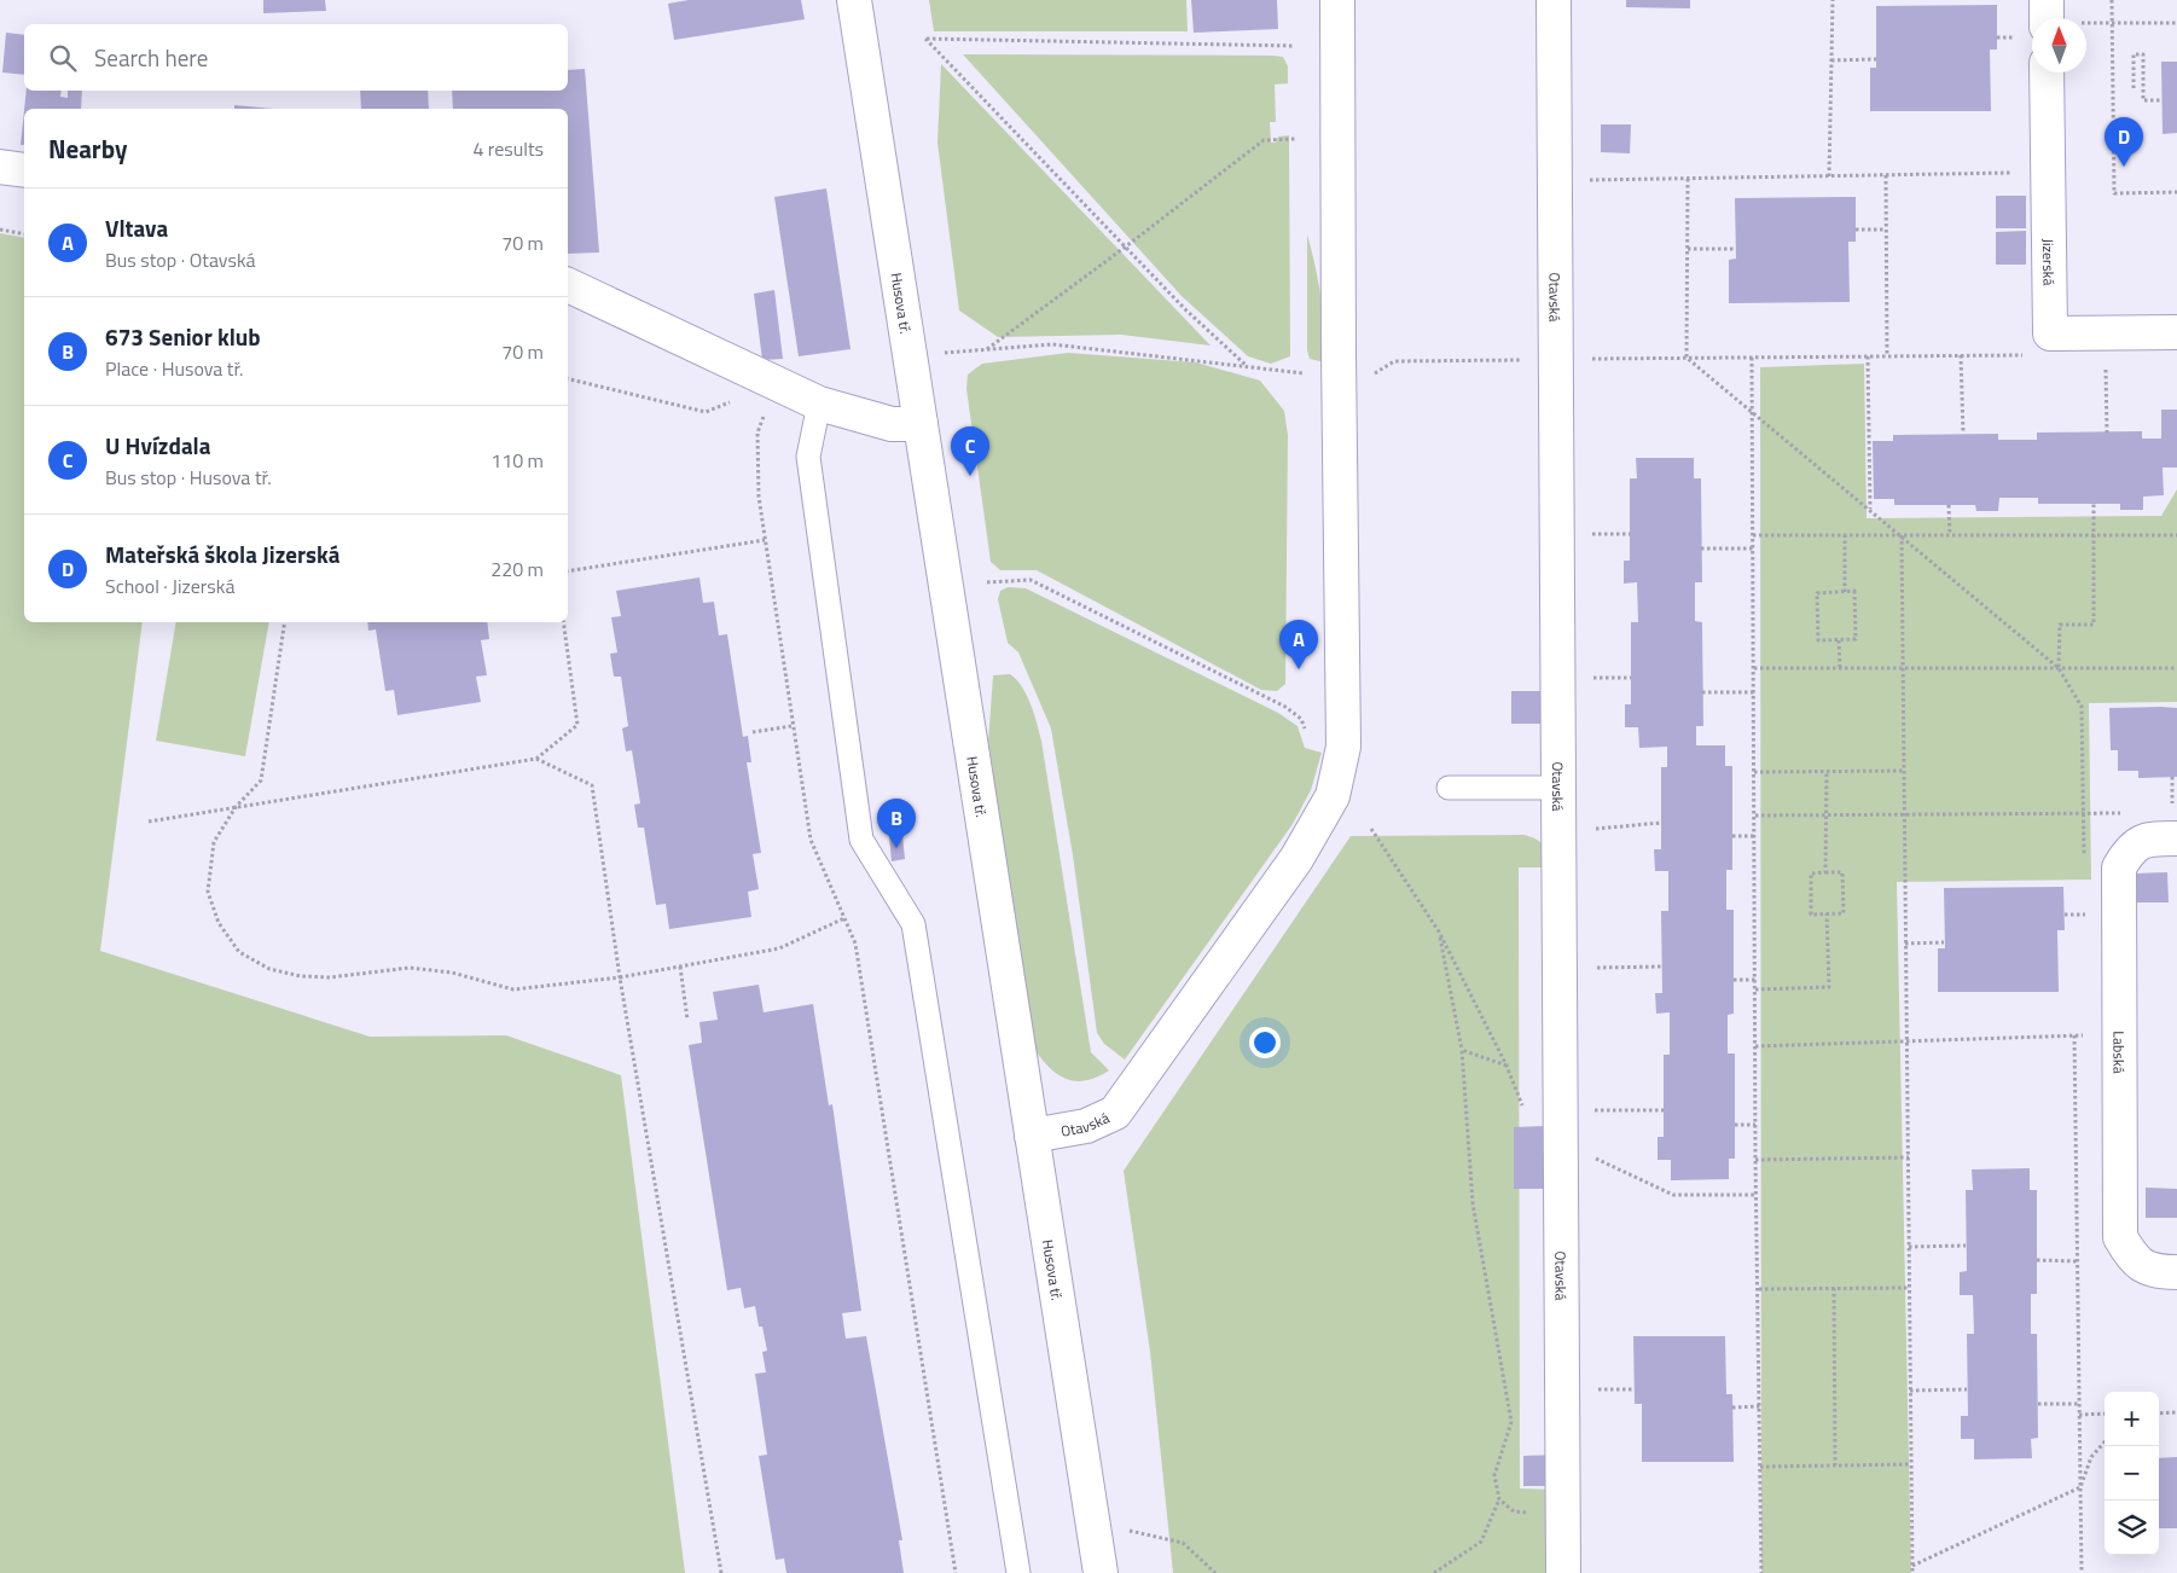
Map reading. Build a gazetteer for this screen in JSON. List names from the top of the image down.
{
  "streets": {
    "street": [
      "Jizerská",
      "Otavská",
      "Husova tř.",
      "Labská"
    ]
  },
  "crossings": [
    ["Otavská", "Husova tř."]
  ],
  "north": "top",
  "page": {
    "search": "Search here",
    "heading": ["Nearby", "4 results"],
    "pins": [
      "D",
      "C",
      "A",
      "B"
    ],
    "list": [
      {
        "mark": "A",
        "name": "Vltava",
        "note": "Bus stop · Otavská",
        "value": "70 m"
      },
      {
        "mark": "B",
        "name": "673 Senior klub",
        "note": "Place · Husova tř.",
        "value": "70 m"
      },
      {
        "mark": "C",
        "name": "U Hvízdala",
        "note": "Bus stop · Husova tř.",
        "value": "110 m"
      },
      {
        "mark": "D",
        "name": "Mateřská škola Jizerská",
        "note": "School · Jizerská",
        "value": "220 m"
      }
    ],
    "map_buttons": ["+", "−"]
  }
}
